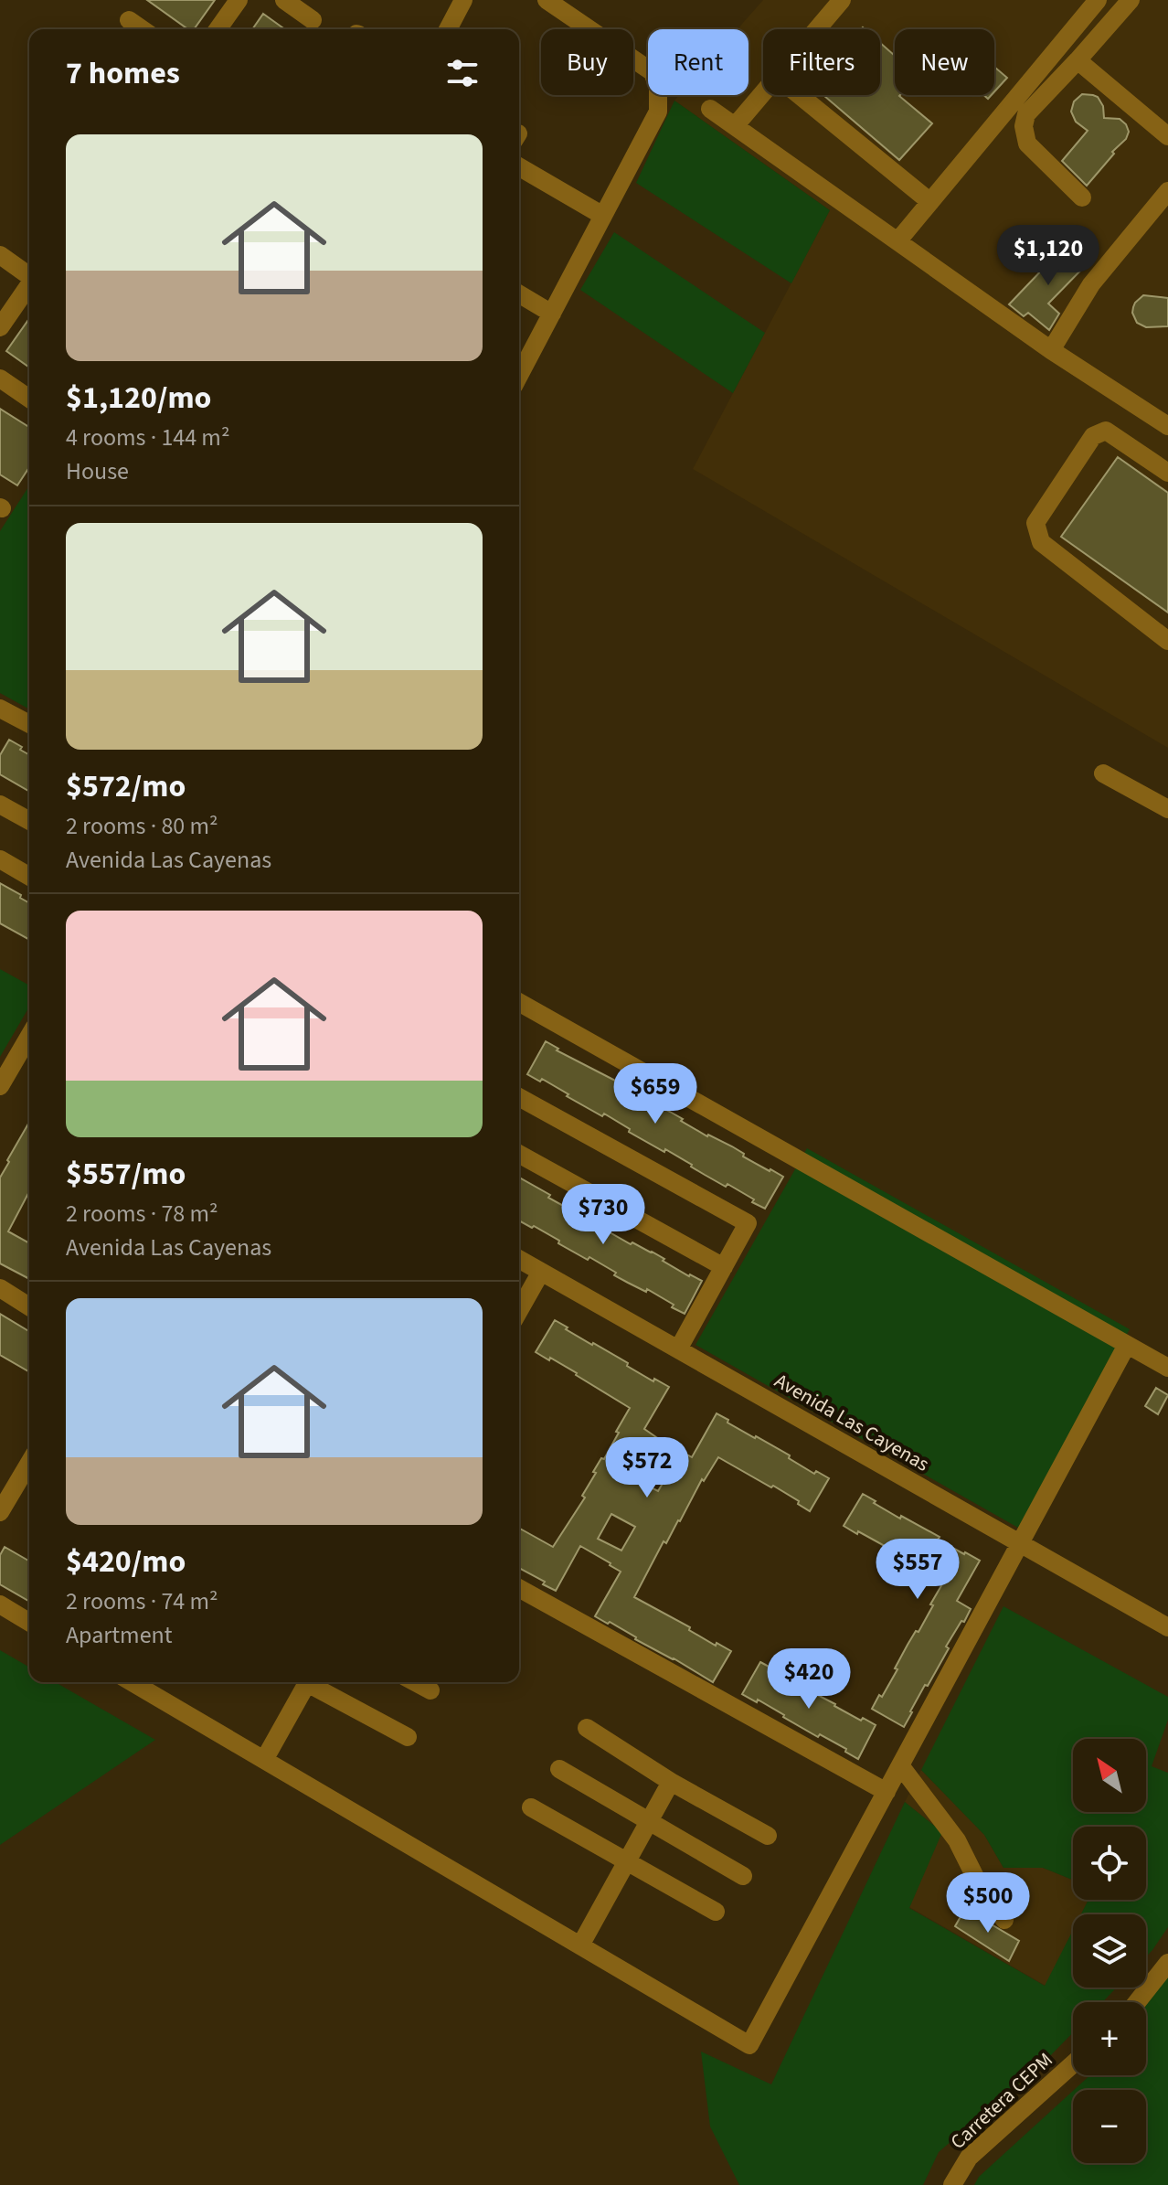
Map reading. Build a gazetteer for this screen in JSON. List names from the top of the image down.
{
  "streets": {
    "street": ["Avenida Las Cayenas", "Carretera CEPM"]
  },
  "north": "top left",
  "page": {
    "chip": [
      "Buy",
      "Rent",
      "Filters",
      "New"
    ],
    "heading": "7 homes",
    "list": [
      {
        "name": "$1,120/mo",
        "note": "4 rooms · 144 m² · House"
      },
      {
        "name": "$572/mo",
        "note": "2 rooms · 80 m² · Avenida Las Cayenas"
      },
      {
        "name": "$557/mo",
        "note": "2 rooms · 78 m² · Avenida Las Cayenas"
      },
      {
        "name": "$420/mo",
        "note": "2 rooms · 74 m² · Apartment"
      }
    ],
    "price": [
      "$1,120",
      "$659",
      "$730",
      "$572",
      "$557",
      "$420",
      "$500"
    ],
    "map_buttons": ["+", "−"]
  }
}
